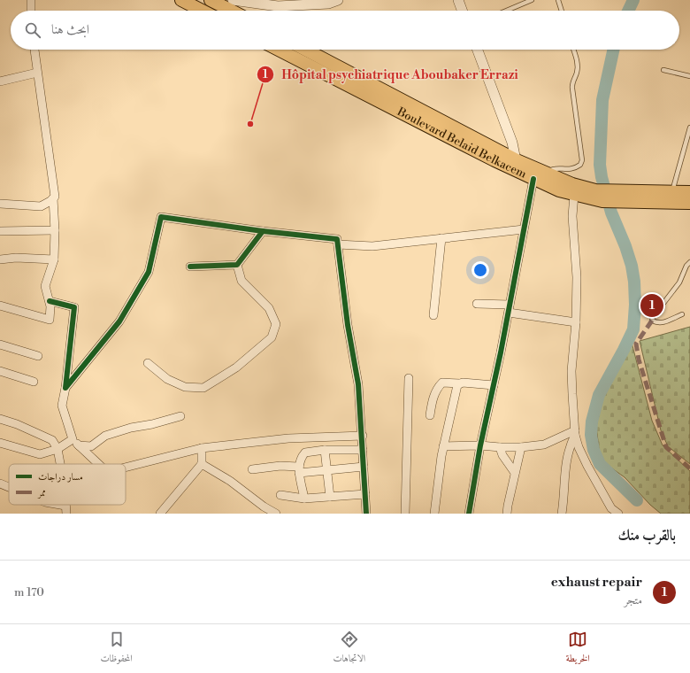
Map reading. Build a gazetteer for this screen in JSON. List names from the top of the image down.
{
  "streets": {
    "main road": ["Boulevard Belaid Belkacem"]
  },
  "places": ["Hôpital psychiatrique Aboubaker Errazi"],
  "legend": ["مسار دراجات", "ممر"],
  "page": {
    "search": "ابحث هنا",
    "pins": "1",
    "heading": "بالقرب منك",
    "list": [
      {
        "mark": "1",
        "name": "exhaust repair",
        "note": "متجر",
        "value": "170 m"
      }
    ],
    "nav": ["الخريطة", "الاتجاهات", "المحفوظات"]
  }
}
